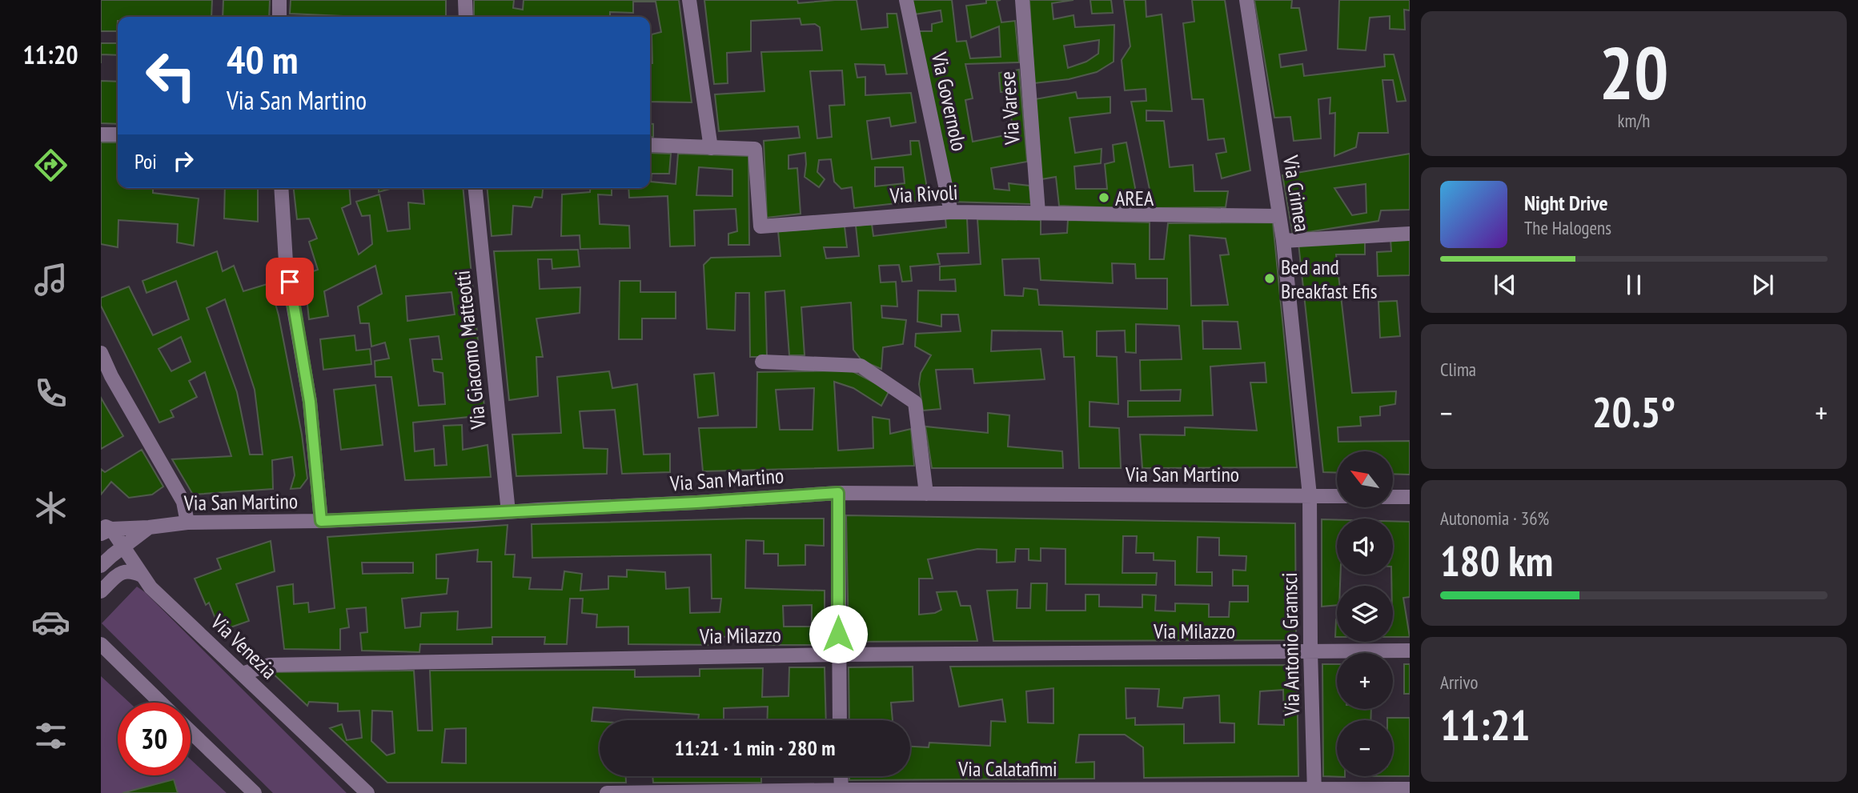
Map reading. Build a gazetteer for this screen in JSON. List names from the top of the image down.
{
  "streets": {
    "street": [
      "Via Governolo",
      "Via Varese",
      "Via Rivoli",
      "Via Crimea",
      "Via Giacomo Matteotti",
      "Via San Martino",
      "Via Milazzo",
      "Via Antonio Gramsci",
      "Via Venezia",
      "Via Calatafimi"
    ]
  },
  "crossings": [
    ["Via Governolo", "Via Rivoli"],
    ["Via Varese", "Via Rivoli"],
    ["Via Rivoli", "Via Crimea"],
    ["Via Crimea", "Via San Martino"],
    ["Via Crimea", "Via Antonio Gramsci"],
    ["Via Giacomo Matteotti", "Via San Martino"],
    ["Via San Martino", "Via Antonio Gramsci"],
    ["Via San Martino", "Via Venezia"],
    ["Via Milazzo", "Via Antonio Gramsci"],
    ["Via Milazzo", "Via Venezia"],
    ["Via Antonio Gramsci", "Via Calatafimi"]
  ],
  "places": ["AREA", "Bed and Breakfast Efis"],
  "north": "top left",
  "page": {
    "tabs": "11:20",
    "tile": [
      ["20", "km/h"],
      "Clima",
      ["Autonomia · 36%", "180 km"],
      ["Arrivo", "11:21"]
    ],
    "turn": ["40 m", "Via San Martino"],
    "then": "Poi",
    "song": ["Night Drive", "The Halogens"],
    "heat": ["−", "20.5°", "+"],
    "map_buttons": ["+", "−"],
    "limit": "30",
    "trip": "11:21 · 1 min · 280 m"
  }
}
